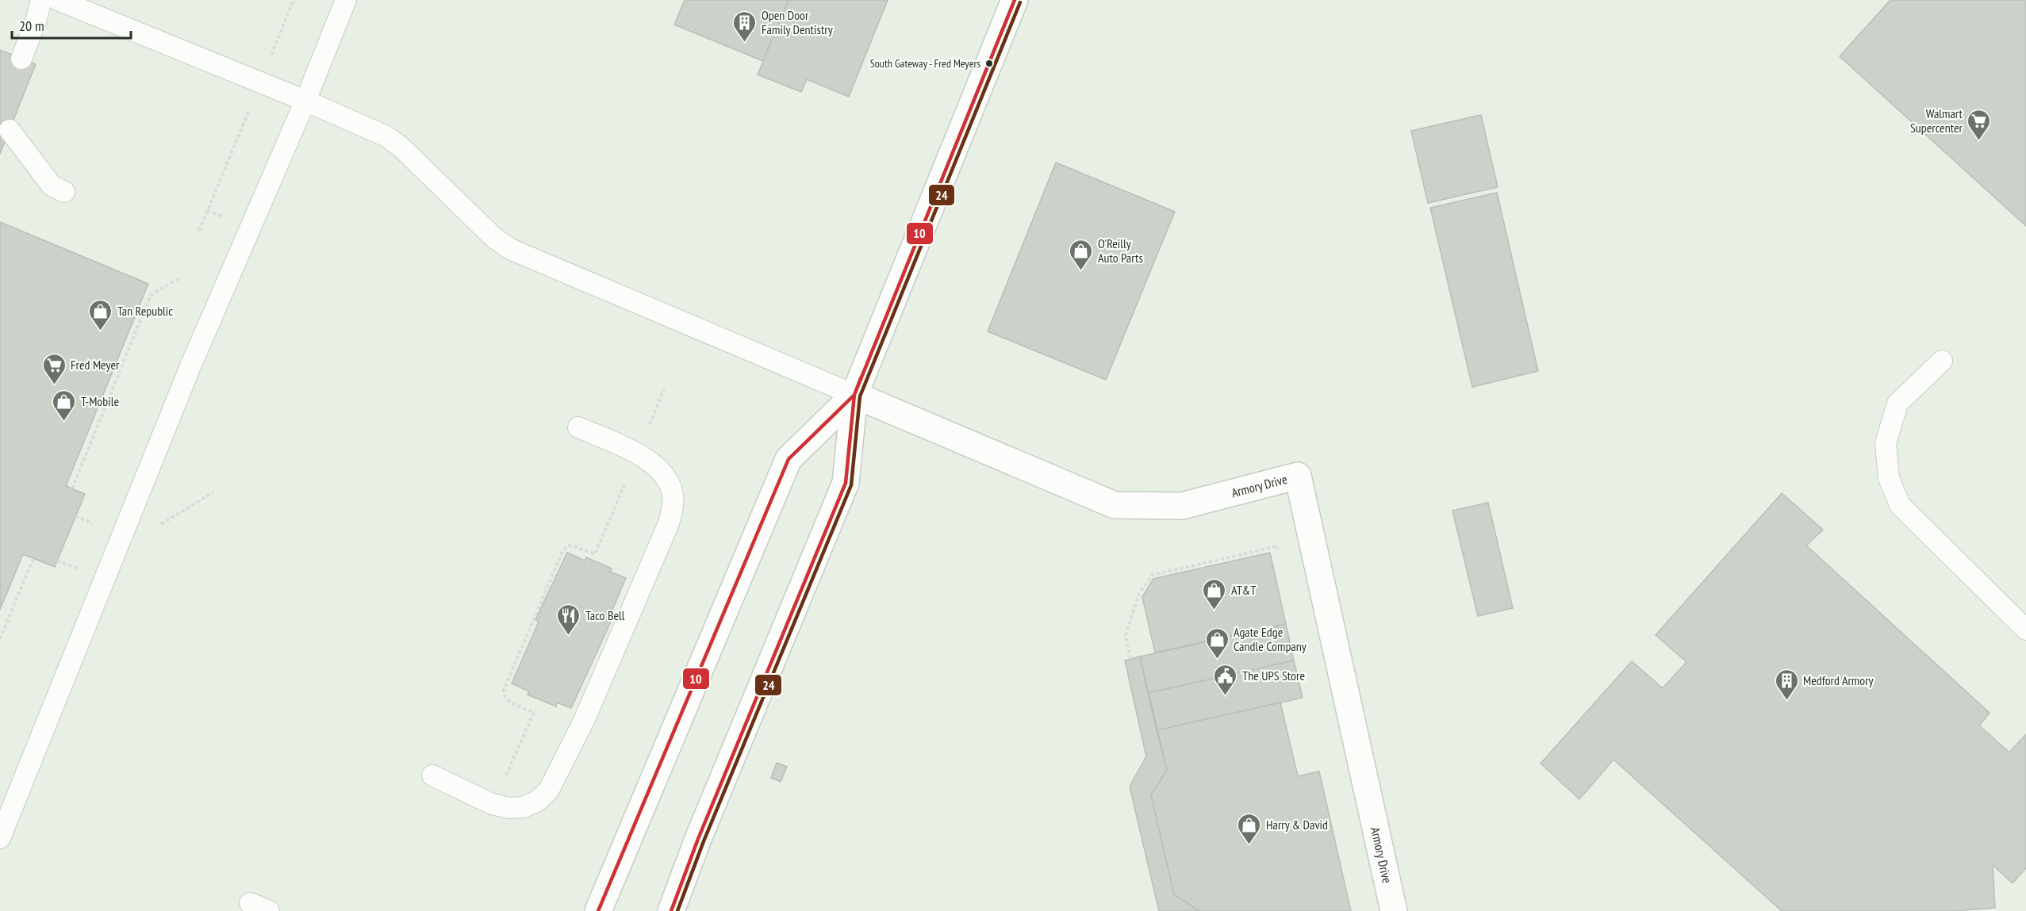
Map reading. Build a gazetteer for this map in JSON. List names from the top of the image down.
{
  "streets": {
    "main road": ["Armory Drive"]
  },
  "places": {
    "building": ["Open Door Family Dentistry", "Medford Armory"],
    "other": ["South Gateway - Fred Meyers"],
    "supermarket": ["Walmart Supercenter", "Fred Meyer"],
    "shop": [
      "O'Reilly Auto Parts",
      "Tan Republic",
      "T-Mobile",
      "AT&T",
      "Agate Edge Candle Company",
      "Harry & David"
    ],
    "restaurant": ["Taco Bell"],
    "public building": ["The UPS Store"]
  },
  "lines": ["transit line 10", "transit line 24"],
  "scale_bar": "20 m"
}
